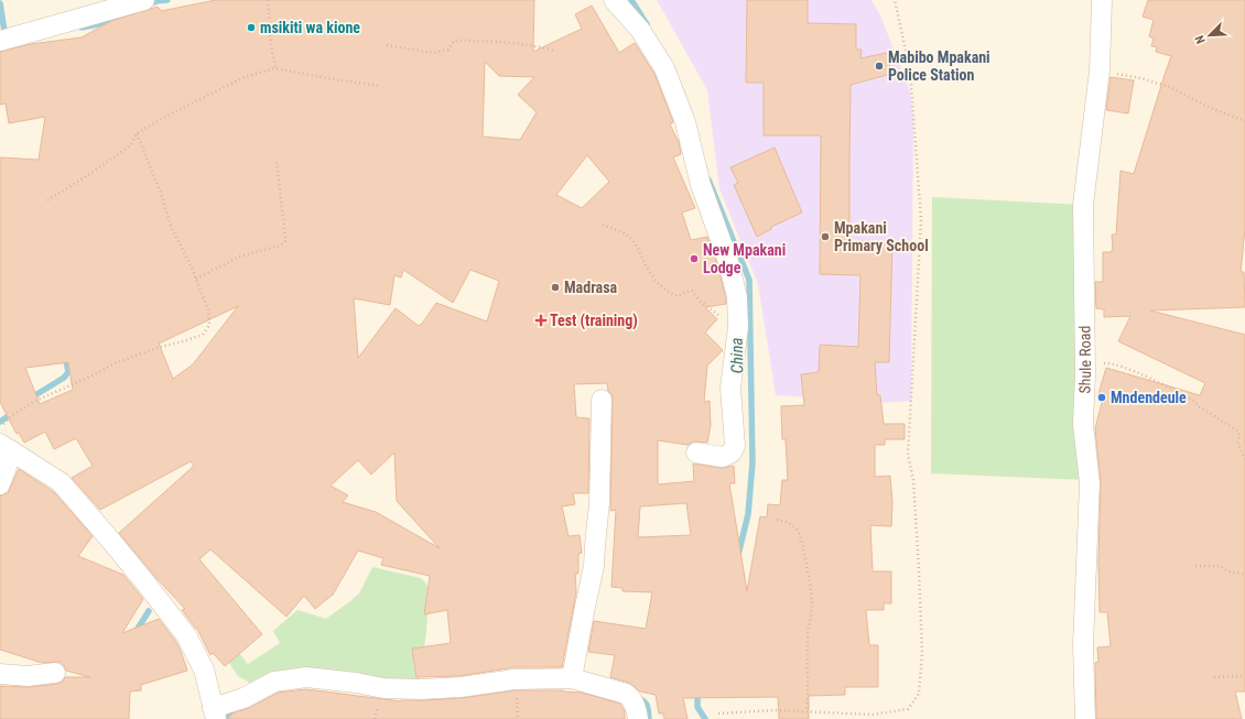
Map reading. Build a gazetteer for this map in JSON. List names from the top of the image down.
{
  "streets": {
    "street": ["Shule Road"]
  },
  "water": ["China"],
  "places": {
    "other": [
      "msikiti wa kione",
      "Mabibo Mpakani Police Station",
      "Mpakani Primary School",
      "New Mpakani Lodge",
      "Madrasa",
      "Mndendeule"
    ],
    "health": ["Test (training)"]
  },
  "north": "bottom left"
}
